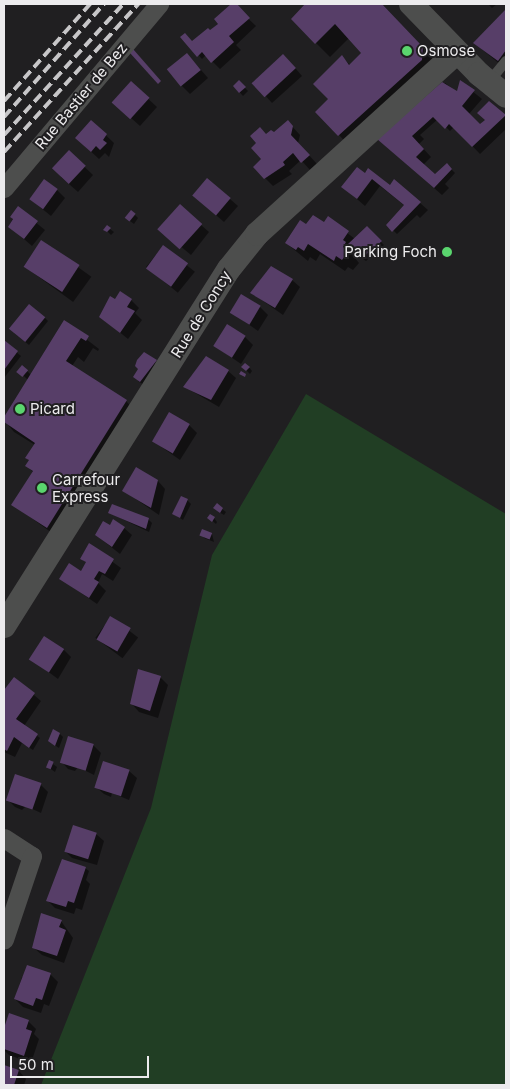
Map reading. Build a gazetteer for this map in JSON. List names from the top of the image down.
{
  "streets": {
    "street": ["Rue Bastier de Bez", "Rue de Concy"]
  },
  "places": [
    "Osmose",
    "Parking Foch",
    "Picard",
    "Carrefour Express"
  ],
  "scale_bar": "50 m"
}
